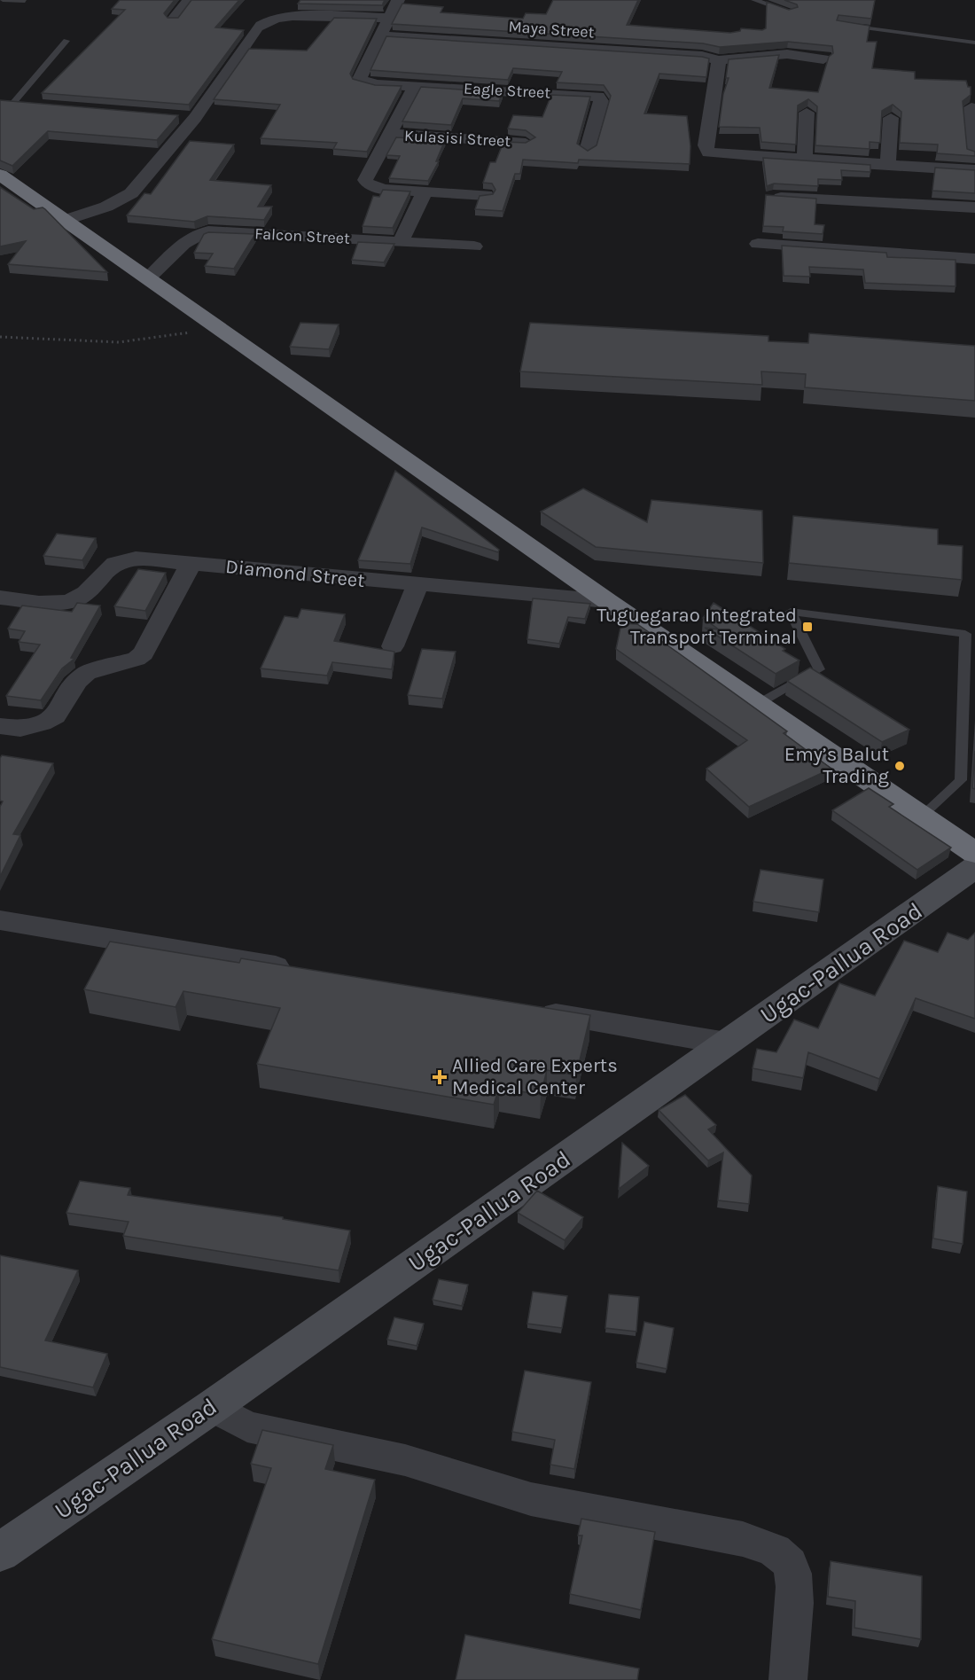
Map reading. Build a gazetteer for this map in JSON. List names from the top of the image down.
{
  "streets": {
    "street": [
      "Maya Street",
      "Eagle Street",
      "Kulasisi Street",
      "Falcon Street",
      "Diamond Street",
      "Ugac-Pallua Road"
    ]
  },
  "crossings": [
    ["Maya Street", "Eagle Street"]
  ],
  "places": {
    "transit": ["Tuguegarao Integrated Transport Terminal"],
    "other": ["Emy’s Balut Trading"],
    "health": ["Allied Care Experts Medical Center"]
  }
}
